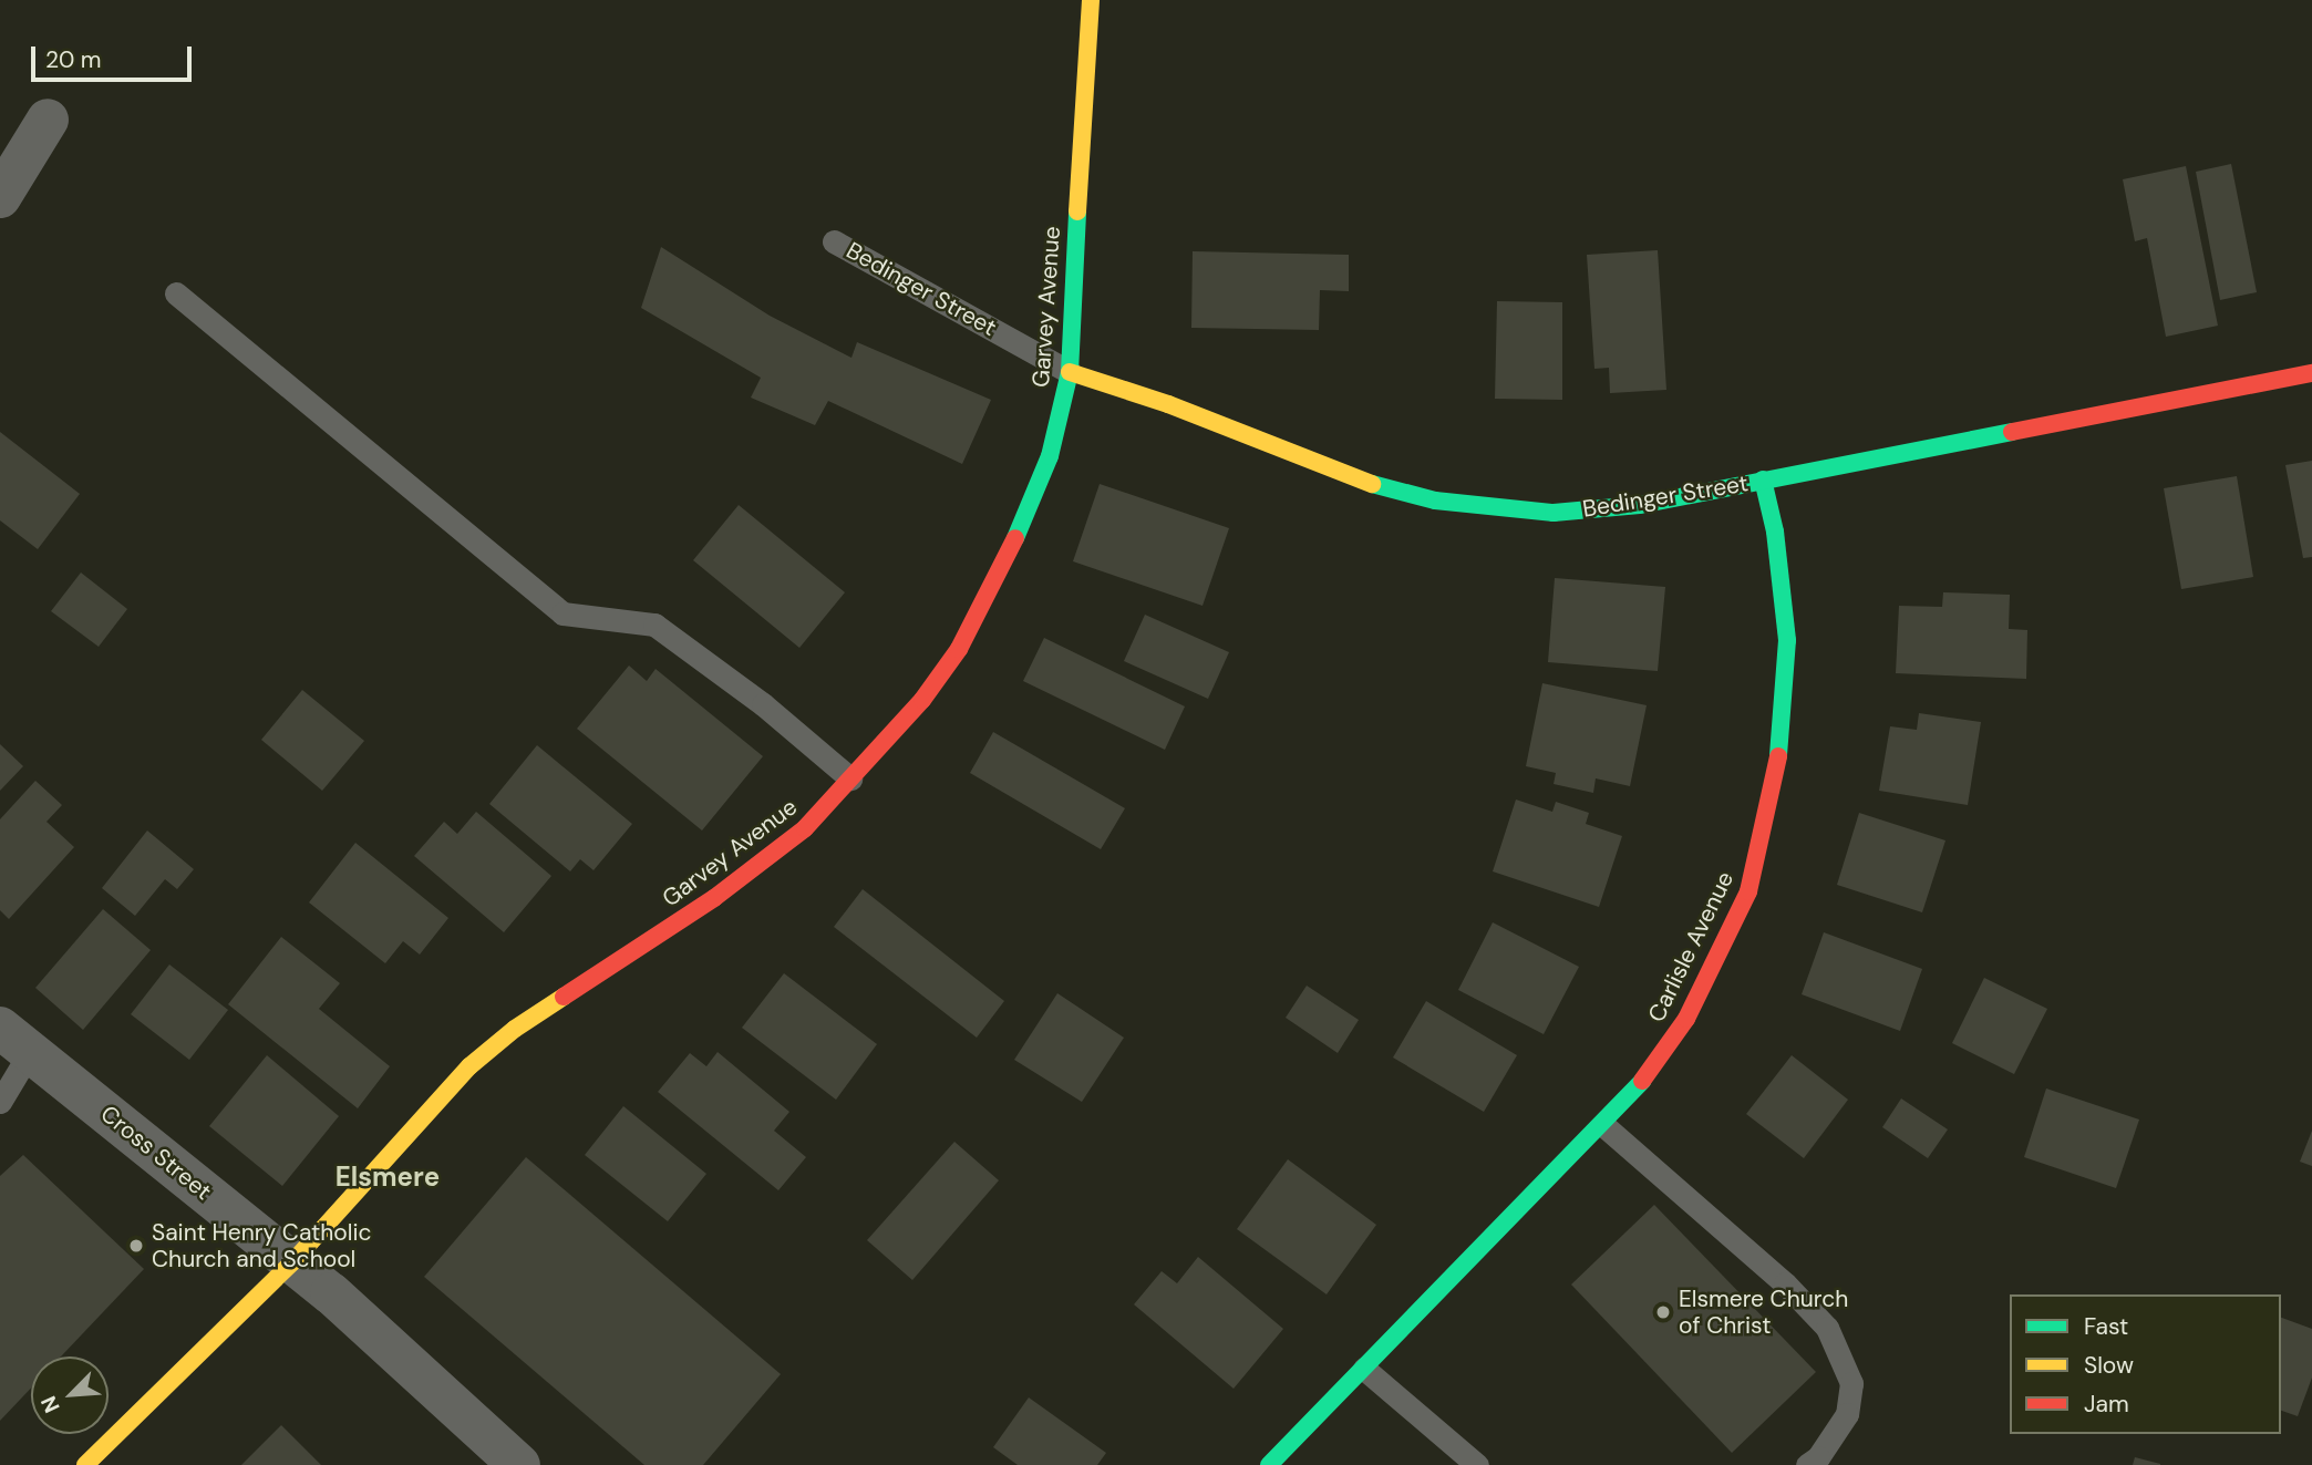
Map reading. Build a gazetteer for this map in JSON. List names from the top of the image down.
{
  "streets": {
    "street": [
      "Bedinger Street",
      "Garvey Avenue",
      "Carlisle Avenue",
      "Cross Street"
    ]
  },
  "crossings": [
    ["Bedinger Street", "Garvey Avenue"],
    ["Bedinger Street", "Carlisle Avenue"],
    ["Garvey Avenue", "Cross Street"]
  ],
  "districts": ["Elsmere"],
  "places": ["Saint Henry Catholic Church and School", "Elsmere Church of Christ"],
  "legend": ["Fast", "Slow", "Jam"],
  "scale_bar": "20 m",
  "north": "bottom left"
}
